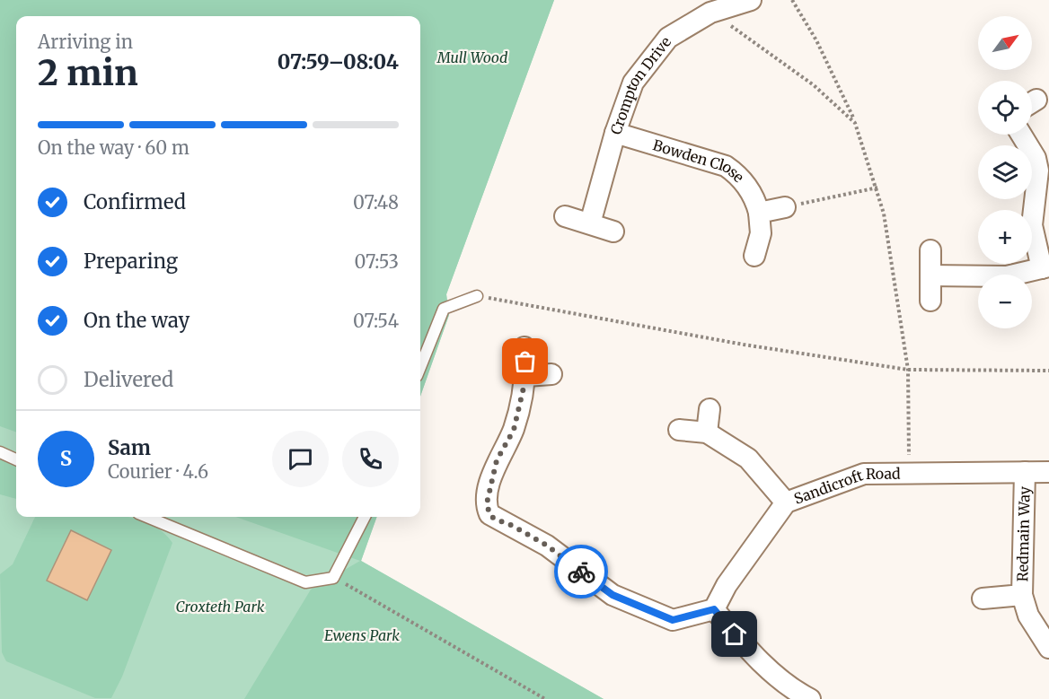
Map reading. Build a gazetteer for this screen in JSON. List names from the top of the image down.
{
  "streets": {
    "street": [
      "Crompton Drive",
      "Bowden Close",
      "Sandicroft Road",
      "Redmain Way"
    ]
  },
  "crossings": [
    ["Crompton Drive", "Bowden Close"],
    ["Sandicroft Road", "Redmain Way"]
  ],
  "parks": ["Mull Wood", "Croxteth Park", "Ewens Park"],
  "north": "top right",
  "page": {
    "map_buttons": ["+", "−"],
    "heading": ["2 min", "Arriving in", "07:59–08:04"],
    "panel": ["Sam", "Courier · 4.6"],
    "bar": "On the way · 60 m",
    "list": [
      ["Confirmed", "07:48"],
      ["Preparing", "07:53"],
      ["On the way", "07:54"],
      "Delivered"
    ],
    "round": "S"
  }
}
